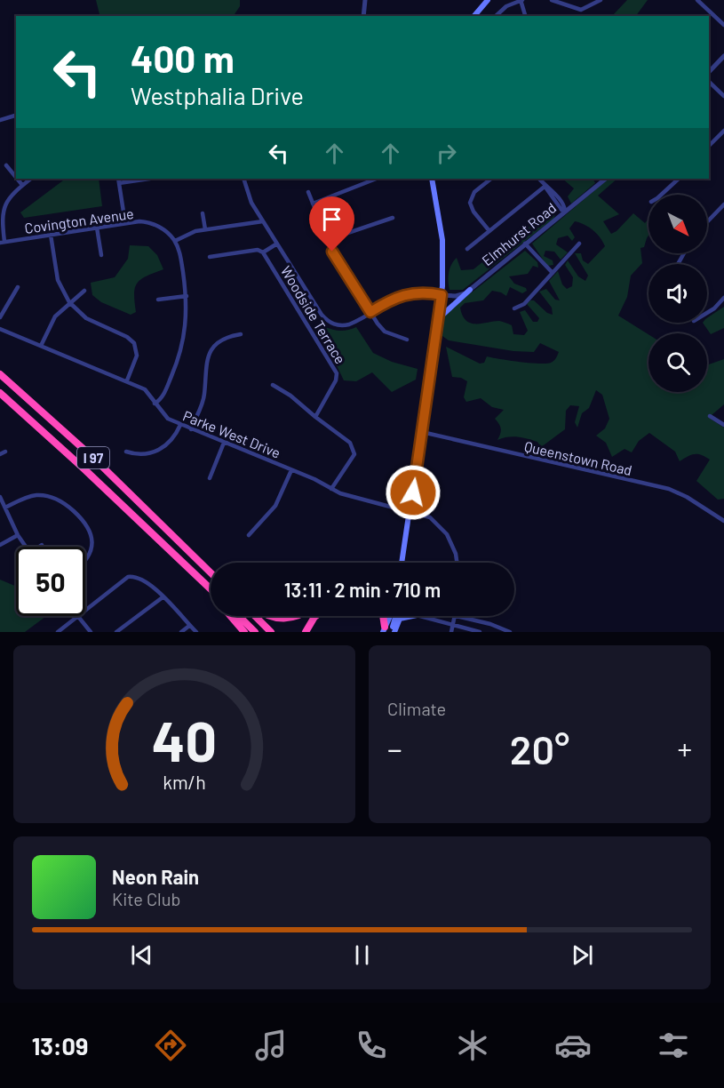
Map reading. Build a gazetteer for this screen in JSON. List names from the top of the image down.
{
  "streets": {
    "highway": ["I 97"],
    "street": [
      "Covington Avenue",
      "Elmhurst Road",
      "Woodside Terrace",
      "Parke West Drive",
      "Queenstown Road"
    ]
  },
  "north": "bottom right",
  "page": {
    "turn": ["400 m", "Westphalia Drive"],
    "limit": "50",
    "trip": "13:11 · 2 min · 710 m",
    "tile": "Climate",
    "heat": ["−", "20°", "+"],
    "song": ["Neon Rain", "Kite Club"],
    "tabs": "13:09",
    "gauge": ["40", "km/h"]
  }
}
